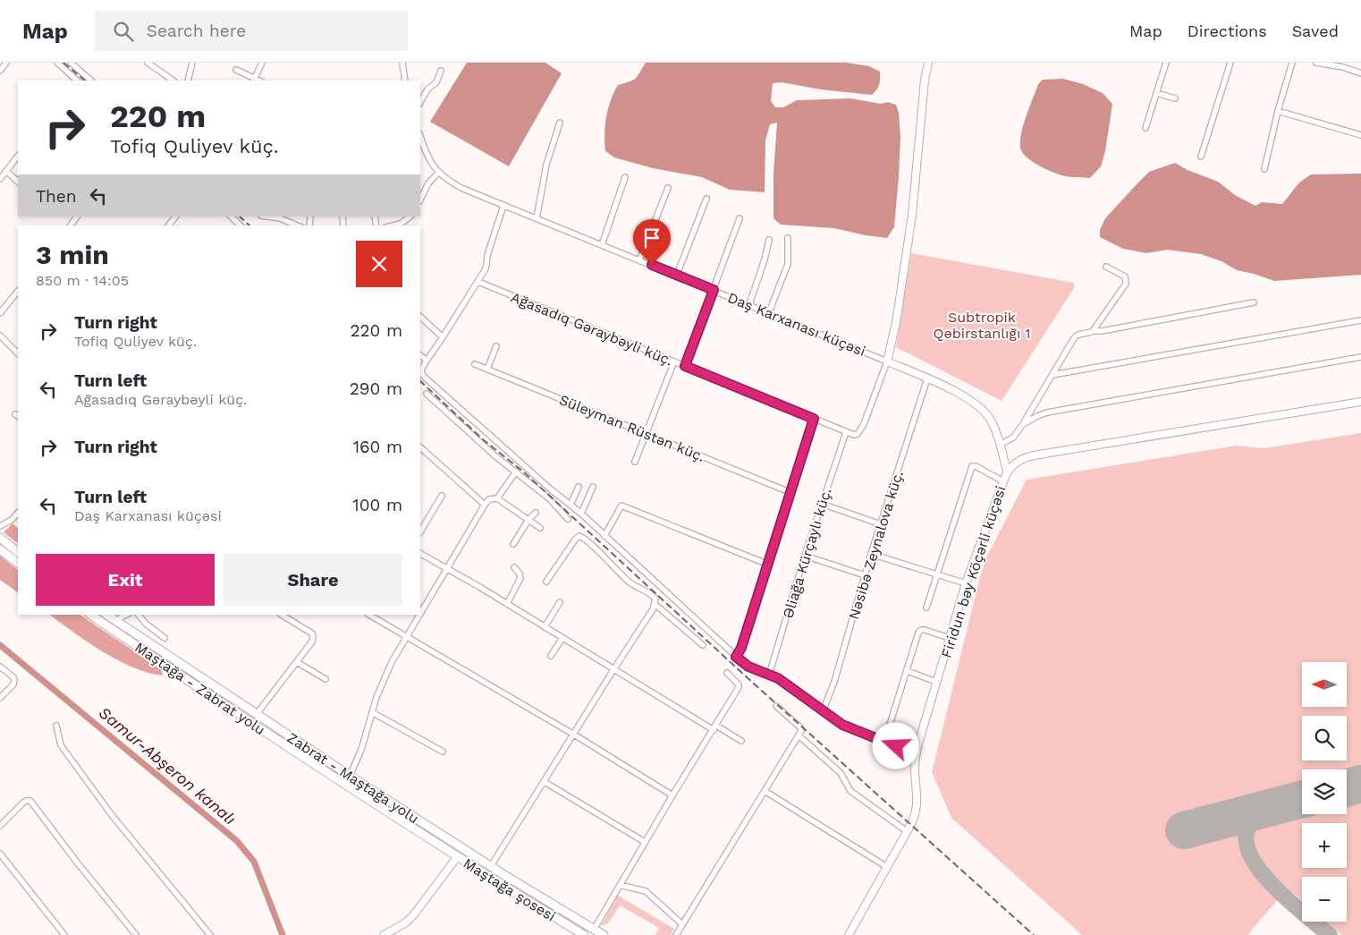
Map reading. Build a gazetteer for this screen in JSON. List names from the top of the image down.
{
  "streets": {
    "main road": ["Maştağa - Zabrat yolu", "Zabrat - Maştağa yolu", "Maştağa şosesi"],
    "street": [
      "Daş Karxanası küçəsi",
      "Ağasadıq Gəraybəyli küç.",
      "Süleyman Rüstən küç.",
      "Nəsibə Zeynalova küç.",
      "Əliağa Kürçaylı küç.",
      "Firidun bəy Köçərli küçəsi"
    ]
  },
  "crossings": [
    ["Daş Karxanası küçəsi", "Nəsibə Zeynalova küç."],
    ["Daş Karxanası küçəsi", "Firidun bəy Köçərli küçəsi"],
    ["Ağasadıq Gəraybəyli küç.", "Əliağa Kürçaylı küç."],
    ["Maştağa - Zabrat yolu", "Maştağa şosesi"]
  ],
  "water": ["Samur-Abşeron kanalı"],
  "parks": ["Subtropik Qəbirstanlığı 1"],
  "north": "left",
  "page": {
    "header": "Map",
    "search": "Search here",
    "nav": ["Map", "Directions", "Saved"],
    "turn": ["220 m", "Tofiq Quliyev küç."],
    "then": "Then",
    "heading": ["3 min", "850 m · 14:05"],
    "list": [
      {
        "name": "Turn right",
        "note": "Tofiq Quliyev küç.",
        "value": "220 m"
      },
      {
        "name": "Turn left",
        "note": "Ağasadıq Gəraybəyli küç.",
        "value": "290 m"
      },
      {
        "name": "Turn right",
        "value": "160 m"
      },
      {
        "name": "Turn left",
        "note": "Daş Karxanası küçəsi",
        "value": "100 m"
      }
    ],
    "buttons": ["Exit", "Share"],
    "map_buttons": ["+", "−"]
  }
}
